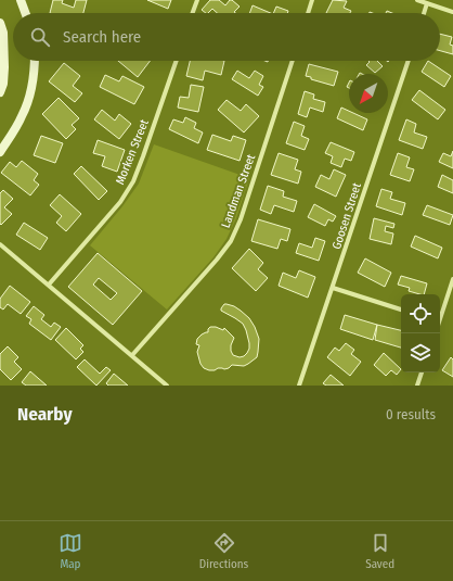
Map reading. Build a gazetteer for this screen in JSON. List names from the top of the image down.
{
  "streets": {
    "street": ["Morken Street", "Landman Street", "Goosen Street"]
  },
  "north": "bottom left",
  "page": {
    "search": "Search here",
    "heading": ["Nearby", "0 results"],
    "nav": ["Map", "Directions", "Saved"]
  }
}
